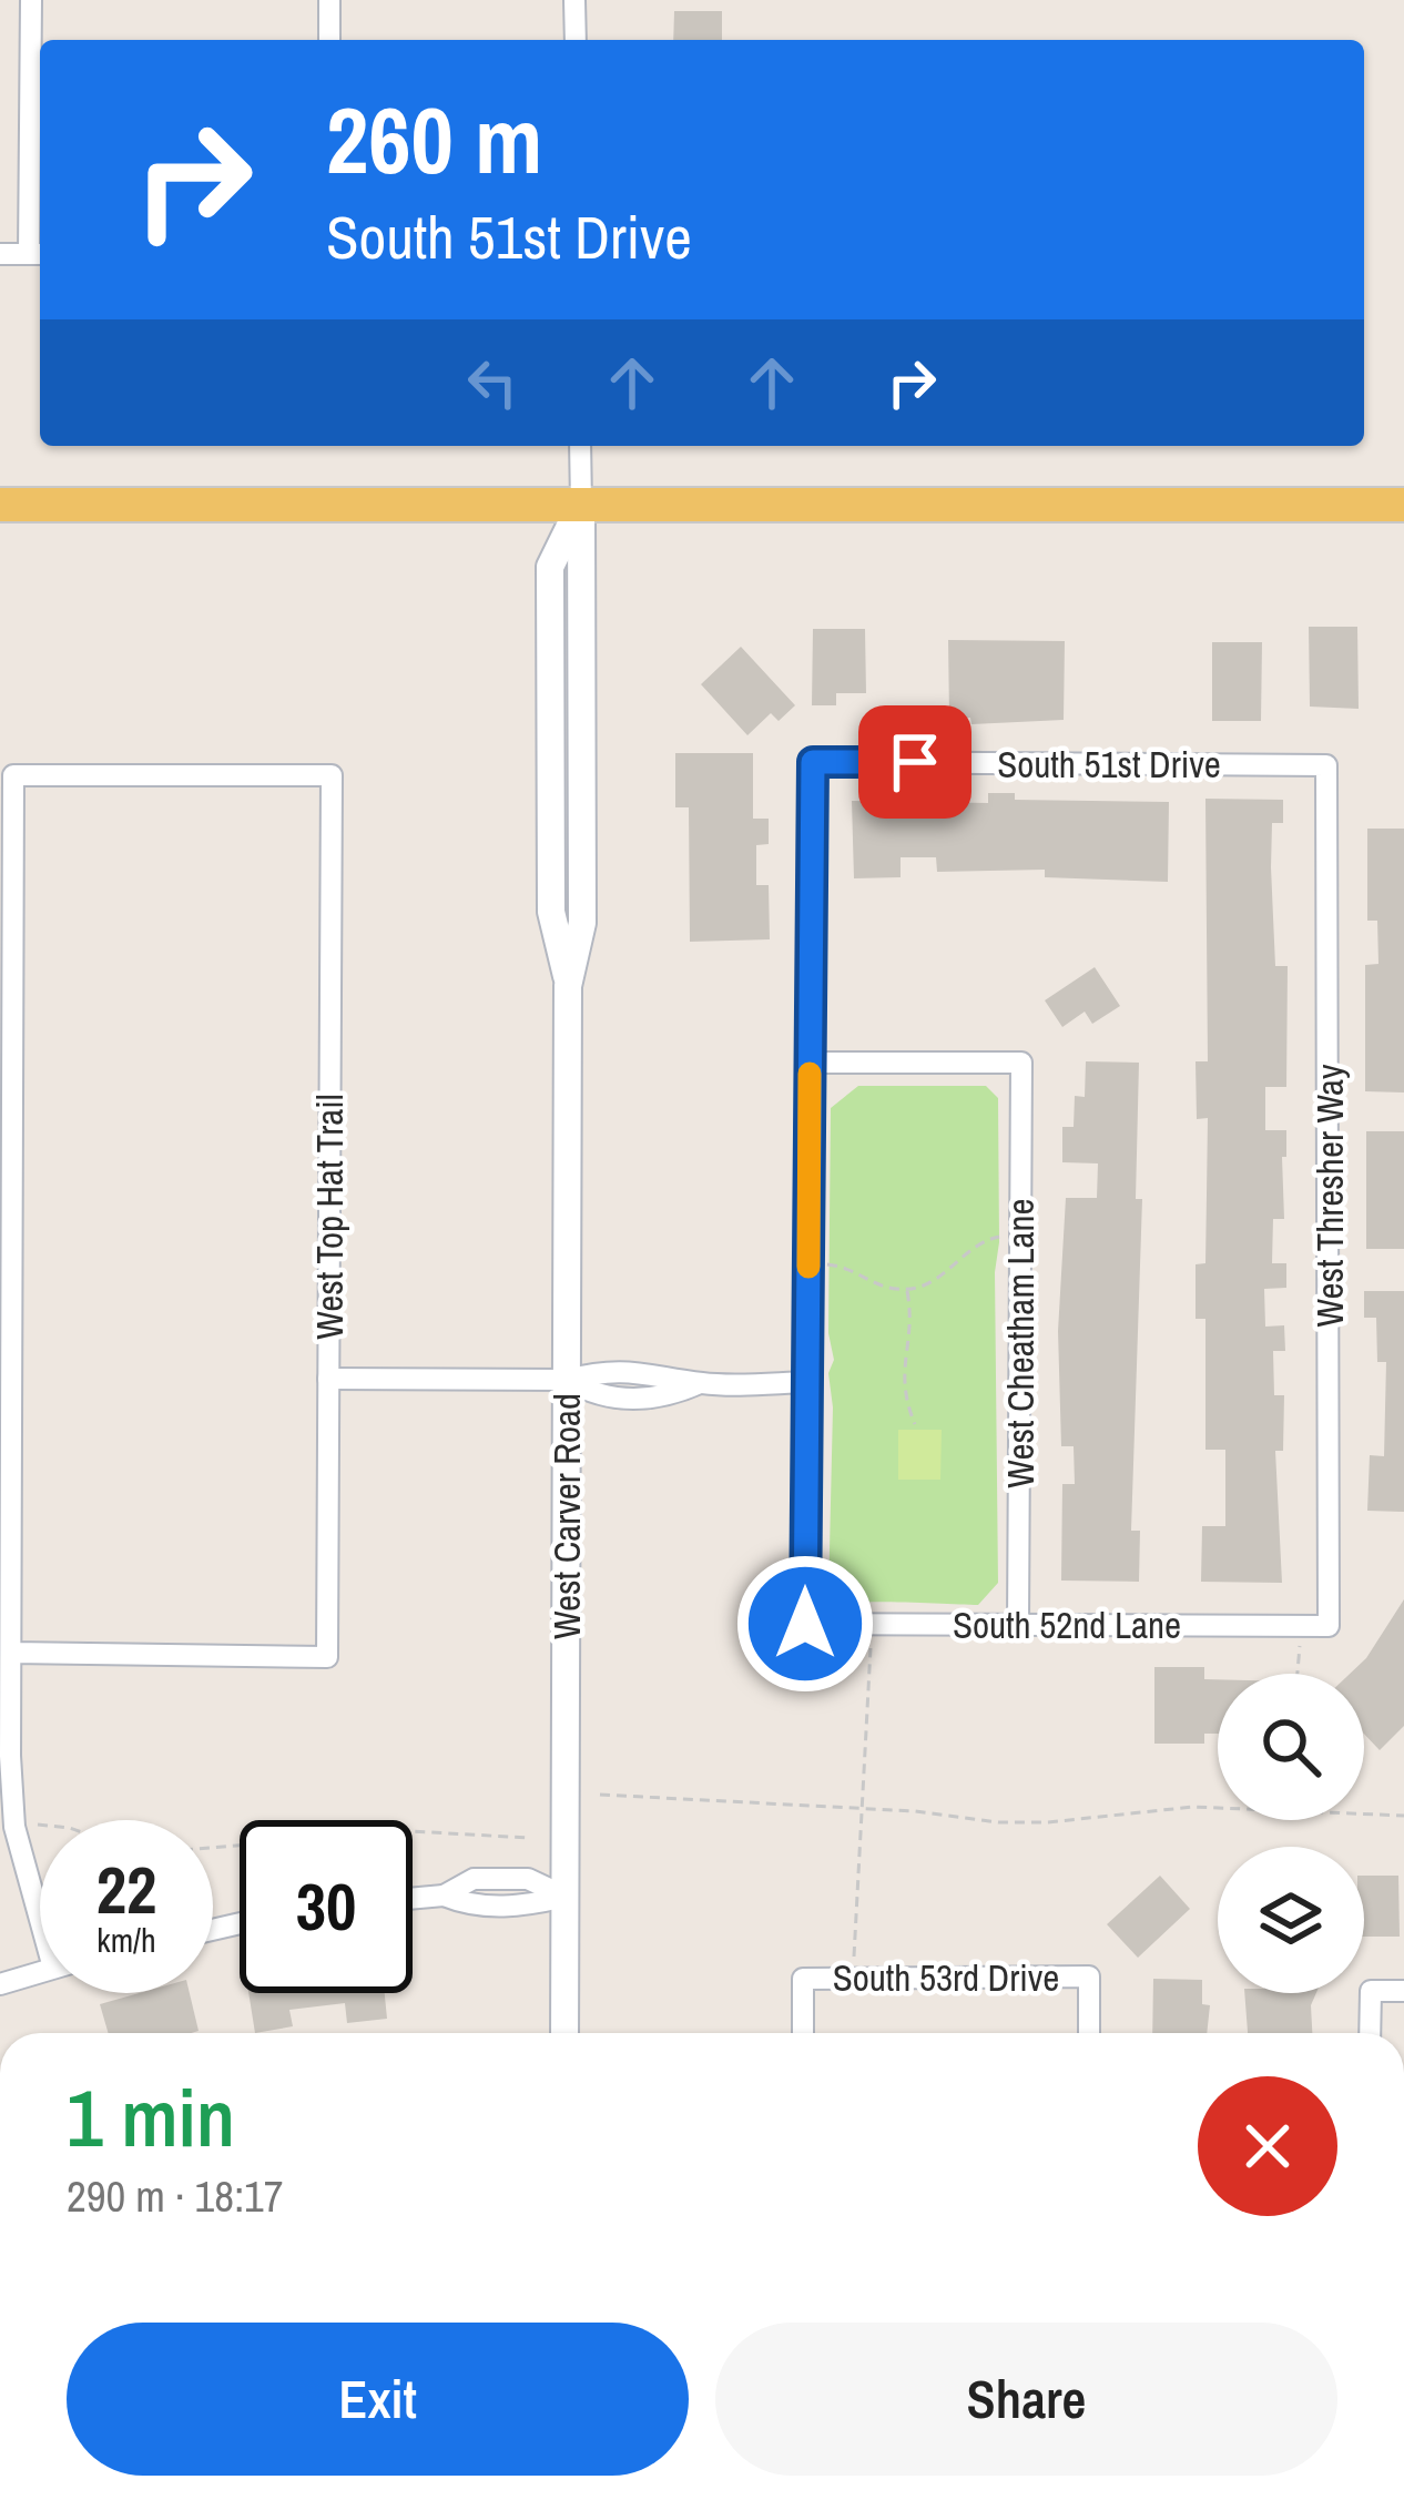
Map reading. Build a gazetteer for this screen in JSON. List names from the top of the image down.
{
  "streets": {
    "street": [
      "South 51st Drive",
      "West Thresher Way",
      "West Top Hat Trail",
      "West Cheatham Lane",
      "West Carver Road",
      "South 52nd Lane",
      "South 53rd Drive"
    ]
  },
  "crossings": [
    ["South 51st Drive", "West Thresher Way"],
    ["South 51st Drive", "West Cheatham Lane"],
    ["West Thresher Way", "South 52nd Lane"],
    ["West Cheatham Lane", "South 52nd Lane"]
  ],
  "page": {
    "turn": ["260 m", "South 51st Drive"],
    "speed": "22 km/h",
    "limit": "30",
    "heading": ["1 min", "290 m · 18:17"],
    "buttons": ["Exit", "Share"]
  }
}
